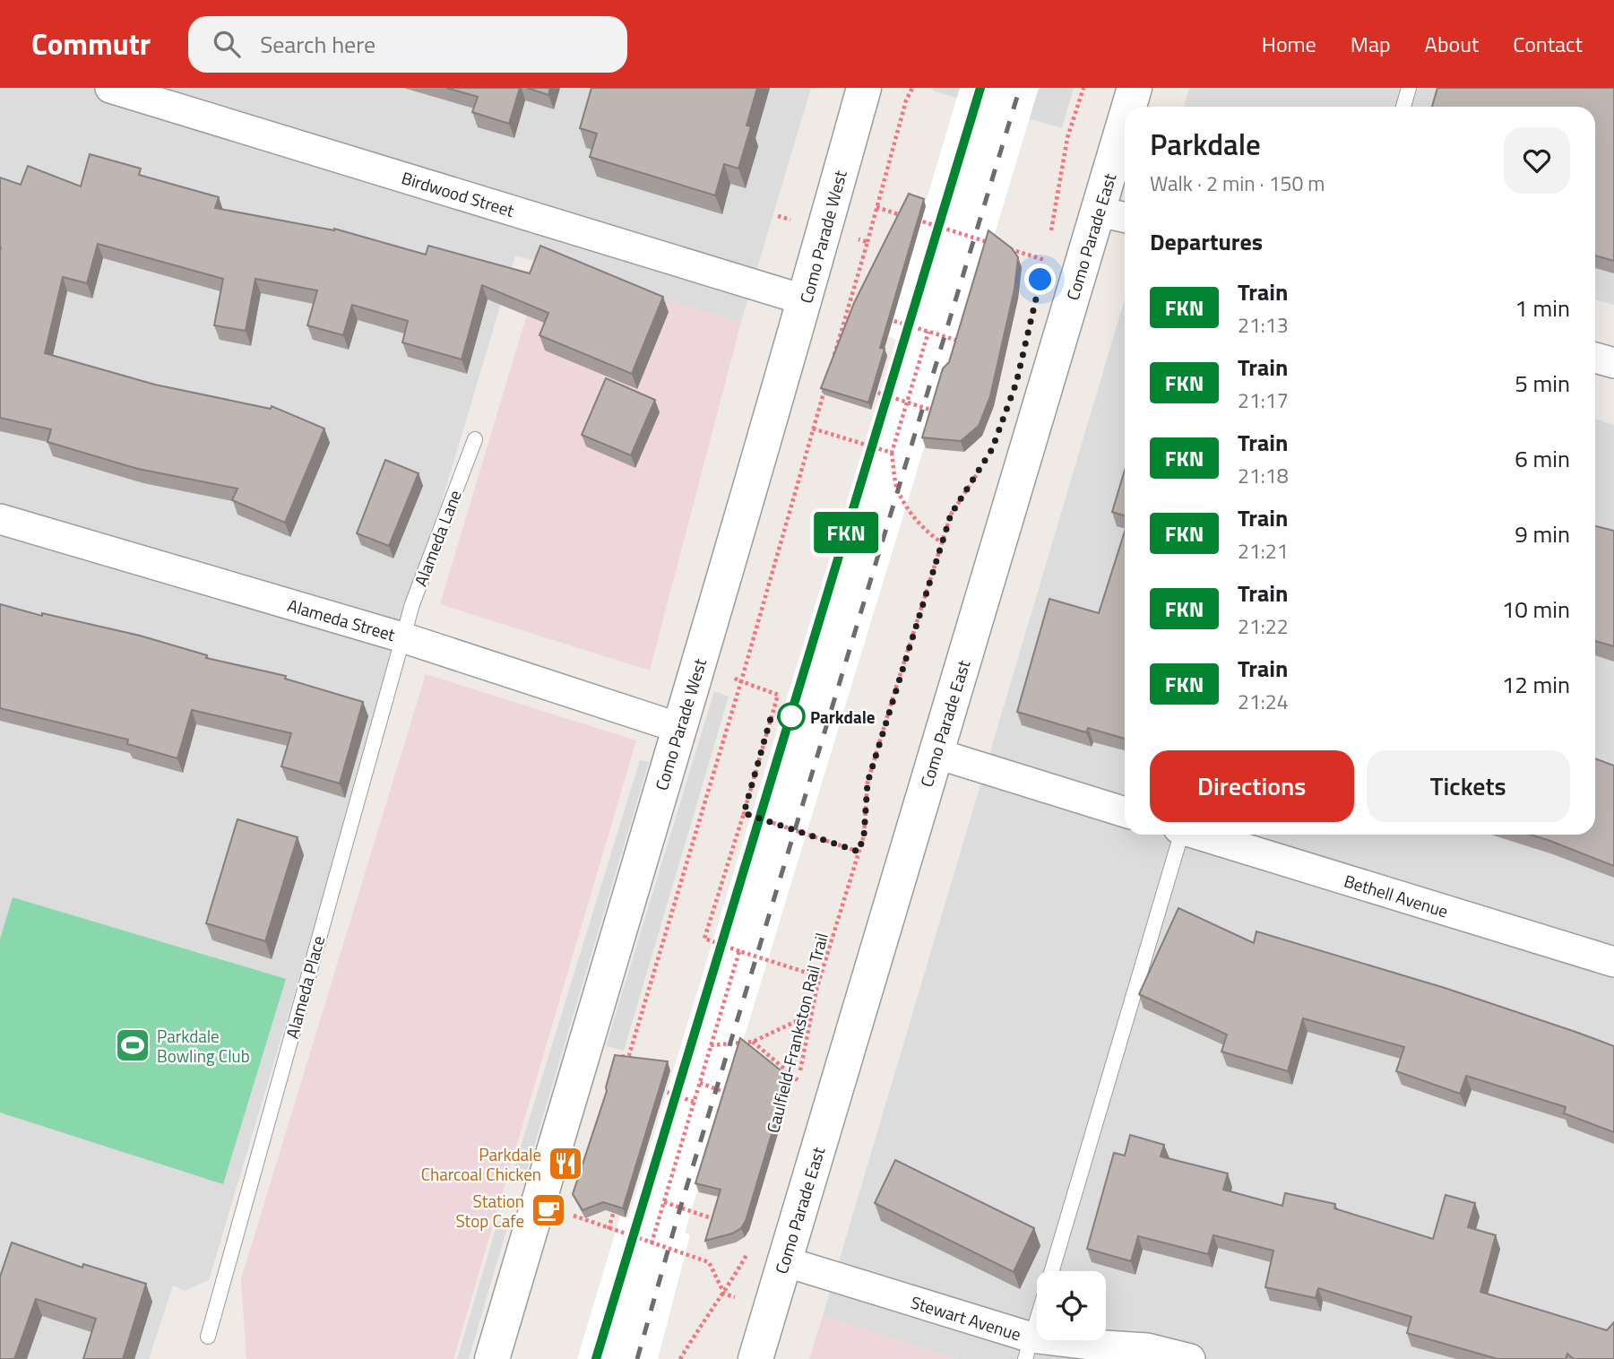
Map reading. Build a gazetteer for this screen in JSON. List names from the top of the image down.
{
  "streets": {
    "street": [
      "Birdwood Street",
      "Como Parade West",
      "Como Parade East",
      "Alameda Street",
      "Bethell Avenue",
      "Stewart Avenue"
    ],
    "lane": ["Alameda Lane", "Alameda Place"],
    "path": ["Caulfield-Frankston Rail Trail"]
  },
  "crossings": [
    ["Birdwood Street", "Como Parade West"],
    ["Como Parade West", "Alameda Street"],
    ["Como Parade East", "Stewart Avenue"],
    ["Alameda Lane", "Alameda Street"],
    ["Alameda Lane", "Alameda Place"],
    ["Alameda Street", "Alameda Place"]
  ],
  "places": {
    "other": ["Parkdale"],
    "sports": ["Parkdale Bowling Club"],
    "restaurant": ["Parkdale Charcoal Chicken"],
    "cafe": ["Station Stop Cafe"]
  },
  "page": {
    "header": "Commutr",
    "search": "Search here",
    "nav": [
      "Home",
      "Map",
      "About",
      "Contact"
    ],
    "on_map": "FKN",
    "heading": [
      ["Parkdale", "Walk · 2 min · 150 m"],
      "Departures"
    ],
    "list": [
      {
        "mark": "FKN",
        "name": "Train",
        "note": "21:13",
        "value": "1 min"
      },
      {
        "mark": "FKN",
        "name": "Train",
        "note": "21:17",
        "value": "5 min"
      },
      {
        "mark": "FKN",
        "name": "Train",
        "note": "21:18",
        "value": "6 min"
      },
      {
        "mark": "FKN",
        "name": "Train",
        "note": "21:21",
        "value": "9 min"
      },
      {
        "mark": "FKN",
        "name": "Train",
        "note": "21:22",
        "value": "10 min"
      },
      {
        "mark": "FKN",
        "name": "Train",
        "note": "21:24",
        "value": "12 min"
      }
    ],
    "buttons": ["Directions", "Tickets"]
  }
}
